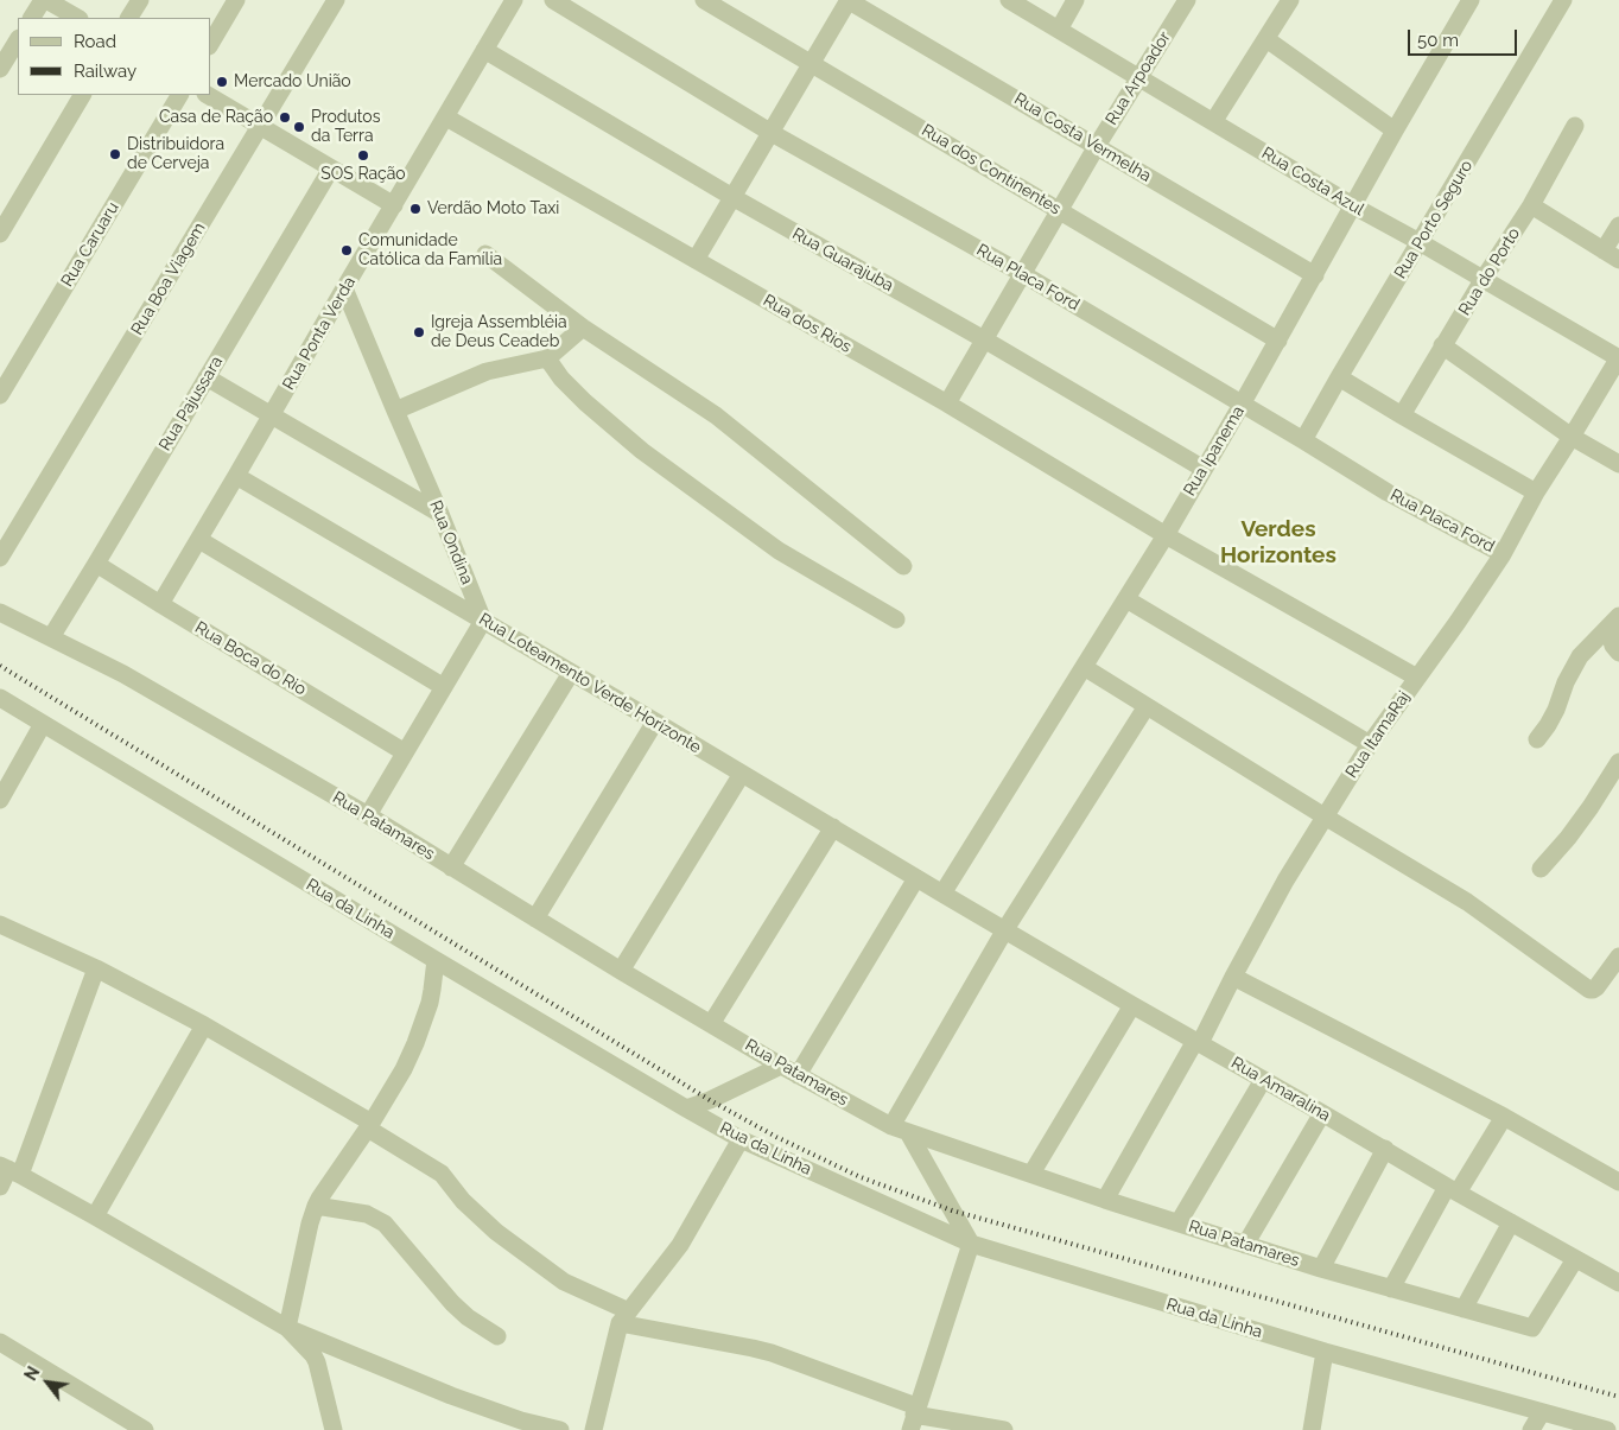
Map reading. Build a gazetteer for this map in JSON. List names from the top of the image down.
{
  "streets": {
    "street": [
      "Rua Arpoador",
      "Rua Costa Vermelha",
      "Rua dos Continentes",
      "Rua Costa Azul",
      "Rua Porto Seguro",
      "Rua Caruaru",
      "Rua Guarajuba",
      "Rua do Porto",
      "Rua Placa Ford",
      "Rua Boa Viagem",
      "Rua dos Rios",
      "Rua Ponta Verda",
      "Rua Pajussara",
      "Rua Ipanema",
      "Rua Ondina",
      "Rua Boca do Rio",
      "Rua Loteamento Verde Horizonte",
      "Rua ItamaRaj",
      "Rua Patamares",
      "Rua da Linha",
      "Rua Amaralina"
    ]
  },
  "crossings": [
    ["Rua Arpoador", "Rua Costa Vermelha"],
    ["Rua Arpoador", "Rua dos Continentes"],
    ["Rua Arpoador", "Rua Costa Azul"],
    ["Rua Arpoador", "Rua Guarajuba"],
    ["Rua Arpoador", "Rua Placa Ford"],
    ["Rua Arpoador", "Rua dos Rios"],
    ["Rua Costa Vermelha", "Rua Ipanema"],
    ["Rua dos Continentes", "Rua Ipanema"],
    ["Rua Costa Azul", "Rua Porto Seguro"],
    ["Rua Costa Azul", "Rua do Porto"],
    ["Rua Costa Azul", "Rua Ipanema"],
    ["Rua Costa Azul", "Rua ItamaRaj"],
    ["Rua Porto Seguro", "Rua Placa Ford"],
    ["Rua Guarajuba", "Rua Ponta Verda"],
    ["Rua Guarajuba", "Rua Ipanema"],
    ["Rua Placa Ford", "Rua Ipanema"],
    ["Rua Placa Ford", "Rua ItamaRaj"],
    ["Rua dos Rios", "Rua Ponta Verda"],
    ["Rua dos Rios", "Rua Ipanema"],
    ["Rua dos Rios", "Rua ItamaRaj"],
    ["Rua Ponta Verda", "Rua Ondina"],
    ["Rua Ponta Verda", "Rua Boca do Rio"],
    ["Rua Ponta Verda", "Rua Loteamento Verde Horizonte"],
    ["Rua Pajussara", "Rua Boca do Rio"],
    ["Rua Pajussara", "Rua Patamares"],
    ["Rua Ipanema", "Rua Loteamento Verde Horizonte"],
    ["Rua Ipanema", "Rua Amaralina"],
    ["Rua Ondina", "Rua Loteamento Verde Horizonte"],
    ["Rua Loteamento Verde Horizonte", "Rua Amaralina"],
    ["Rua ItamaRaj", "Rua Patamares"],
    ["Rua ItamaRaj", "Rua Amaralina"],
    ["Rua Patamares", "Rua Amaralina"]
  ],
  "districts": ["Verdes Horizontes"],
  "places": [
    "Mercado União",
    "Casa de Ração",
    "Produtos da Terra",
    "Distribuidora de Cerveja",
    "SOS Ração",
    "Verdão Moto Taxi",
    "Comunidade Católica da Família",
    "Igreja Assembléia de Deus Ceadeb"
  ],
  "legend": ["Road", "Railway"],
  "scale_bar": "50 m",
  "north": "top left"
}
